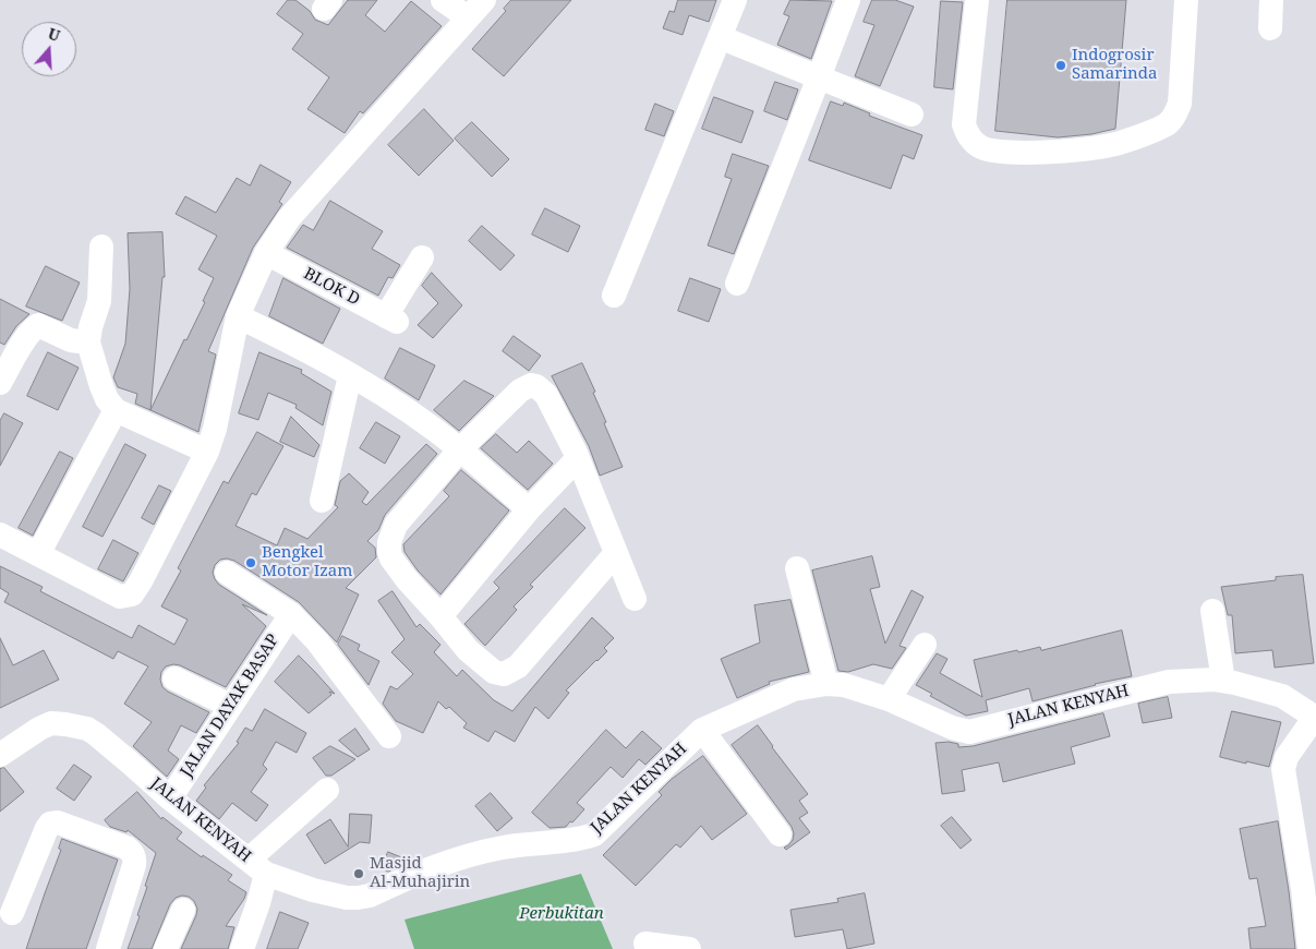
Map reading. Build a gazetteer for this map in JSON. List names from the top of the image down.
{
  "streets": {
    "street": ["BLOK D", "JALAN DAYAK BASAP", "JALAN KENYAH"]
  },
  "crossings": [
    ["JALAN DAYAK BASAP", "JALAN KENYAH"]
  ],
  "parks": ["Perbukitan"],
  "places": ["Indogrosir Samarinda", "Bengkel Motor Izam", "Masjid Al-Muhajirin"],
  "north": "top"
}
